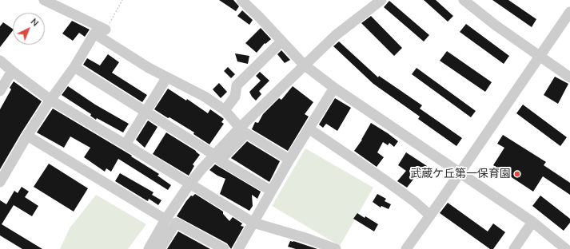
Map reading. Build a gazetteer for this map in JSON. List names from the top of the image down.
{
  "places": ["武蔵ケ丘第一保育園"],
  "north": "top right"
}
